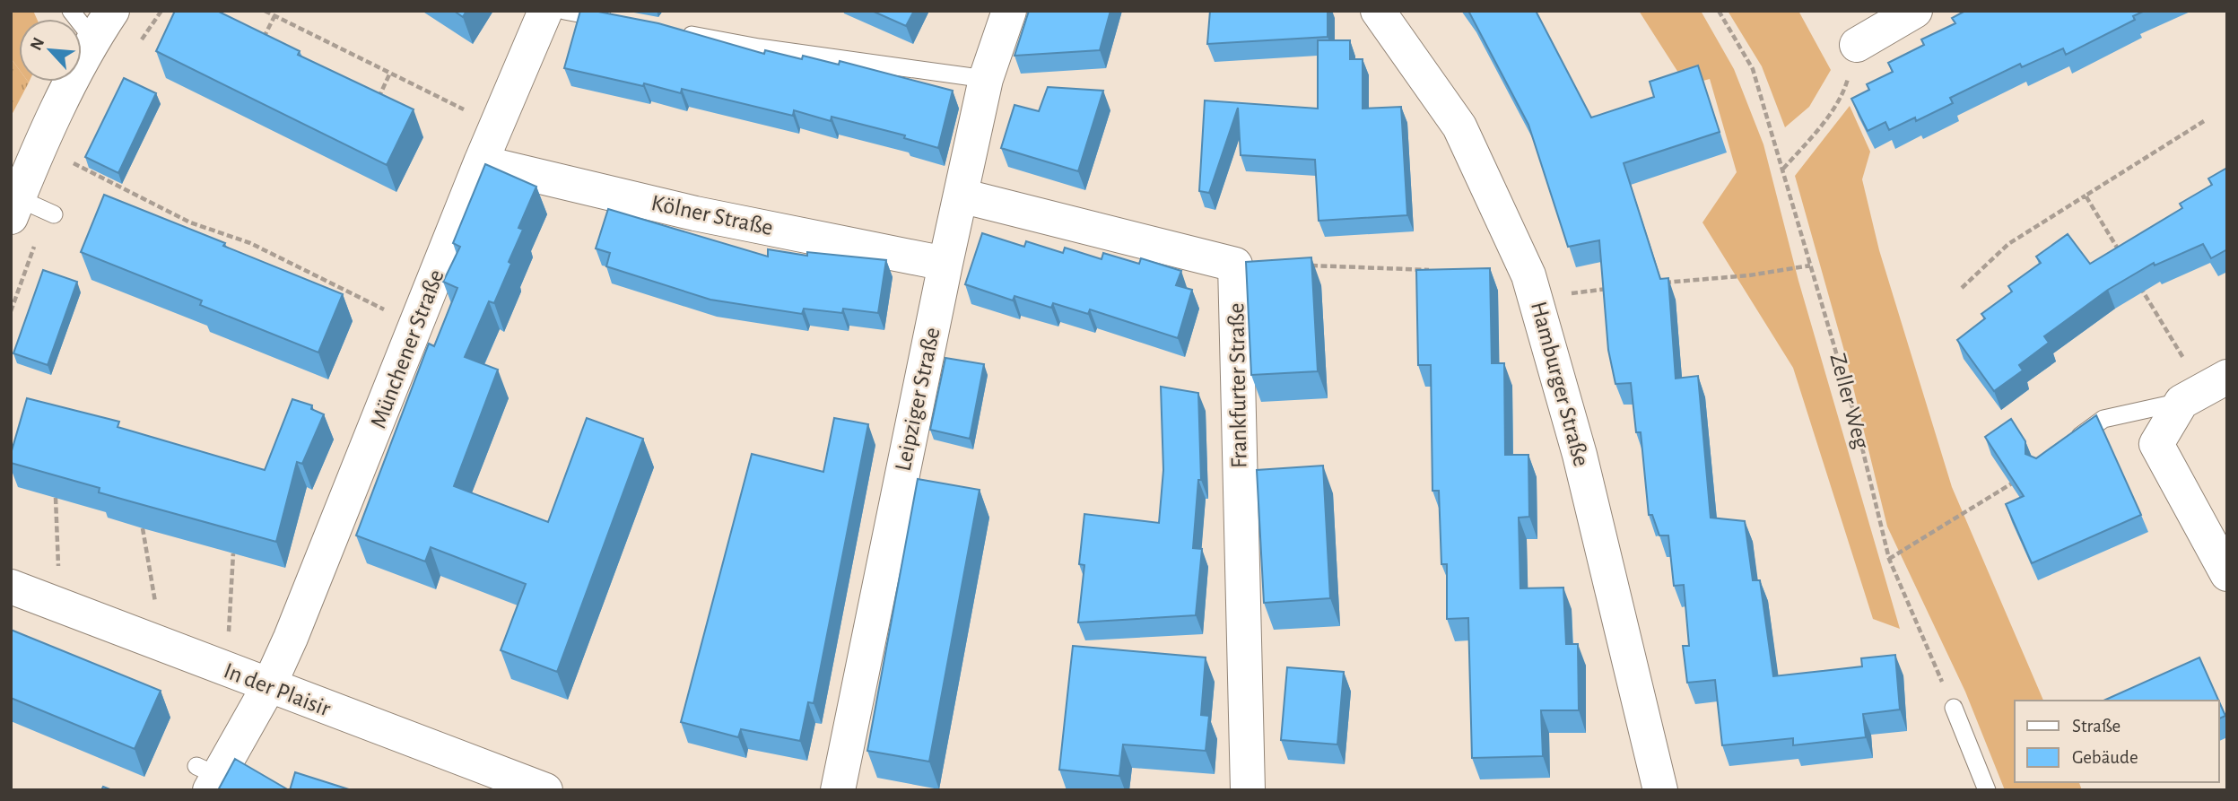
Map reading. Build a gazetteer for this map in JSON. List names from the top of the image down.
{
  "streets": {
    "street": [
      "Kölner Straße",
      "Münchener Straße",
      "Hamburger Straße",
      "Frankfurter Straße",
      "Leipziger Straße",
      "In der Plaisir"
    ],
    "path": ["Zeller Weg"]
  },
  "crossings": [
    ["Kölner Straße", "Münchener Straße"],
    ["Kölner Straße", "Leipziger Straße"],
    ["Münchener Straße", "In der Plaisir"],
    ["Frankfurter Straße", "Leipziger Straße"]
  ],
  "legend": ["Straße", "Gebäude"],
  "north": "top left"
}
